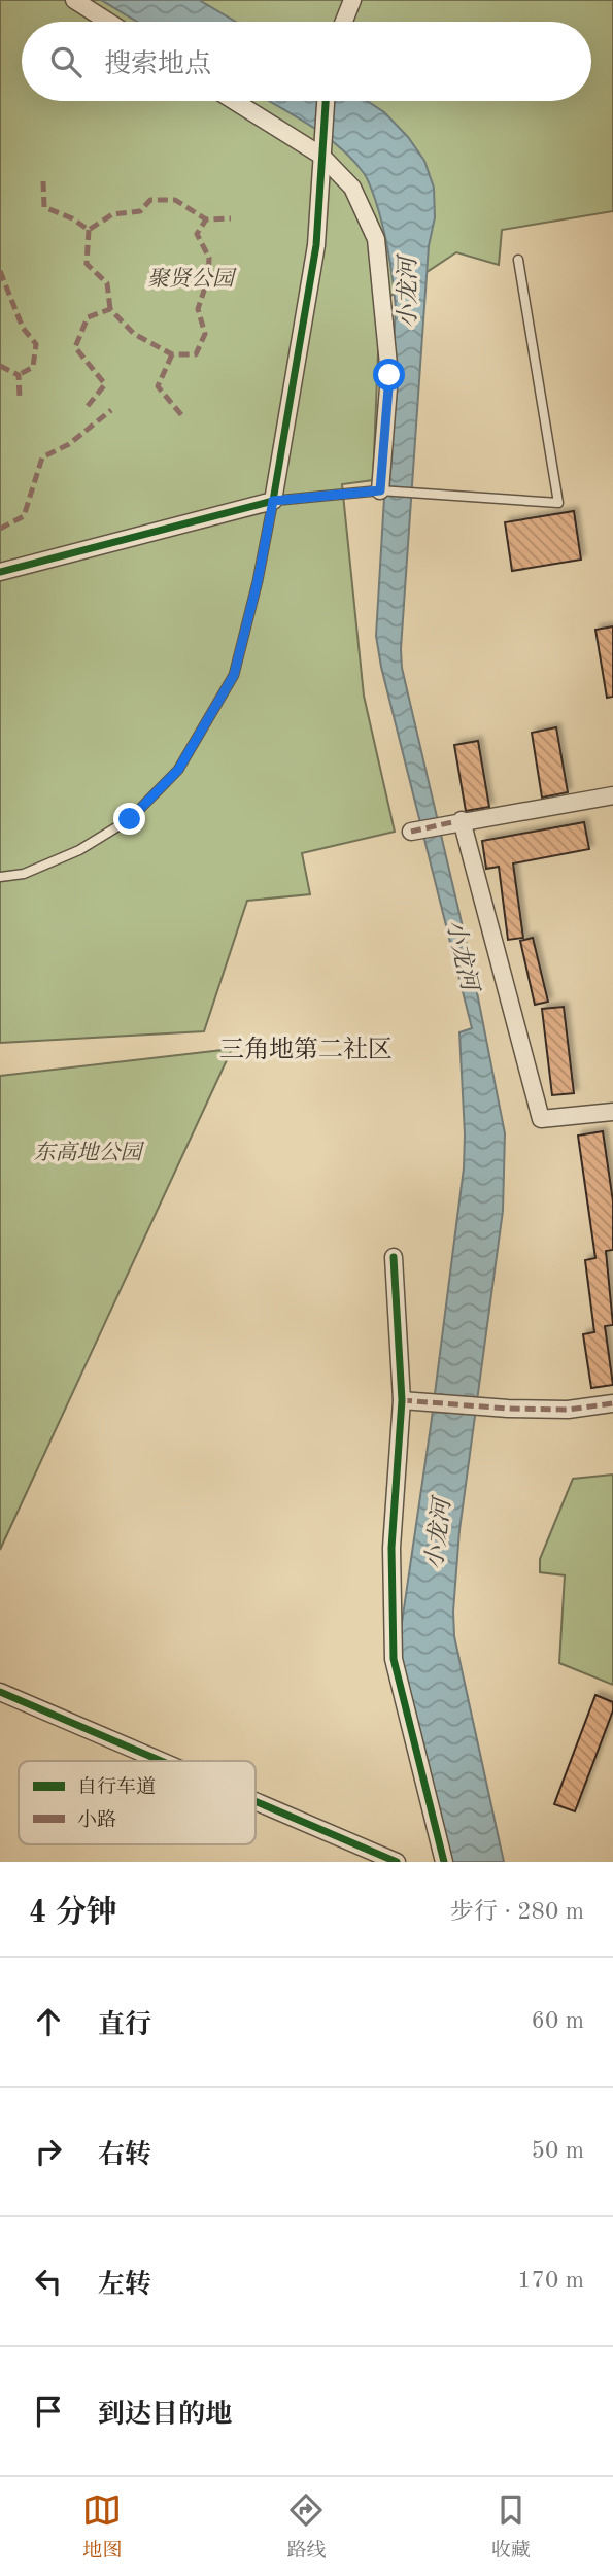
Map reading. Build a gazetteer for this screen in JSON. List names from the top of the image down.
{
  "districts": ["三角地第二社区"],
  "water": ["小龙河"],
  "parks": ["聚贤公园", "东高地公园"],
  "legend": ["自行车道", "小路"],
  "page": {
    "search": "搜索地点",
    "heading": ["4 分钟", "步行 · 280 m"],
    "list": [
      ["直行", "60 m"],
      ["右转", "50 m"],
      ["左转", "170 m"],
      "到达目的地"
    ],
    "nav": ["地图", "路线", "收藏"]
  }
}
